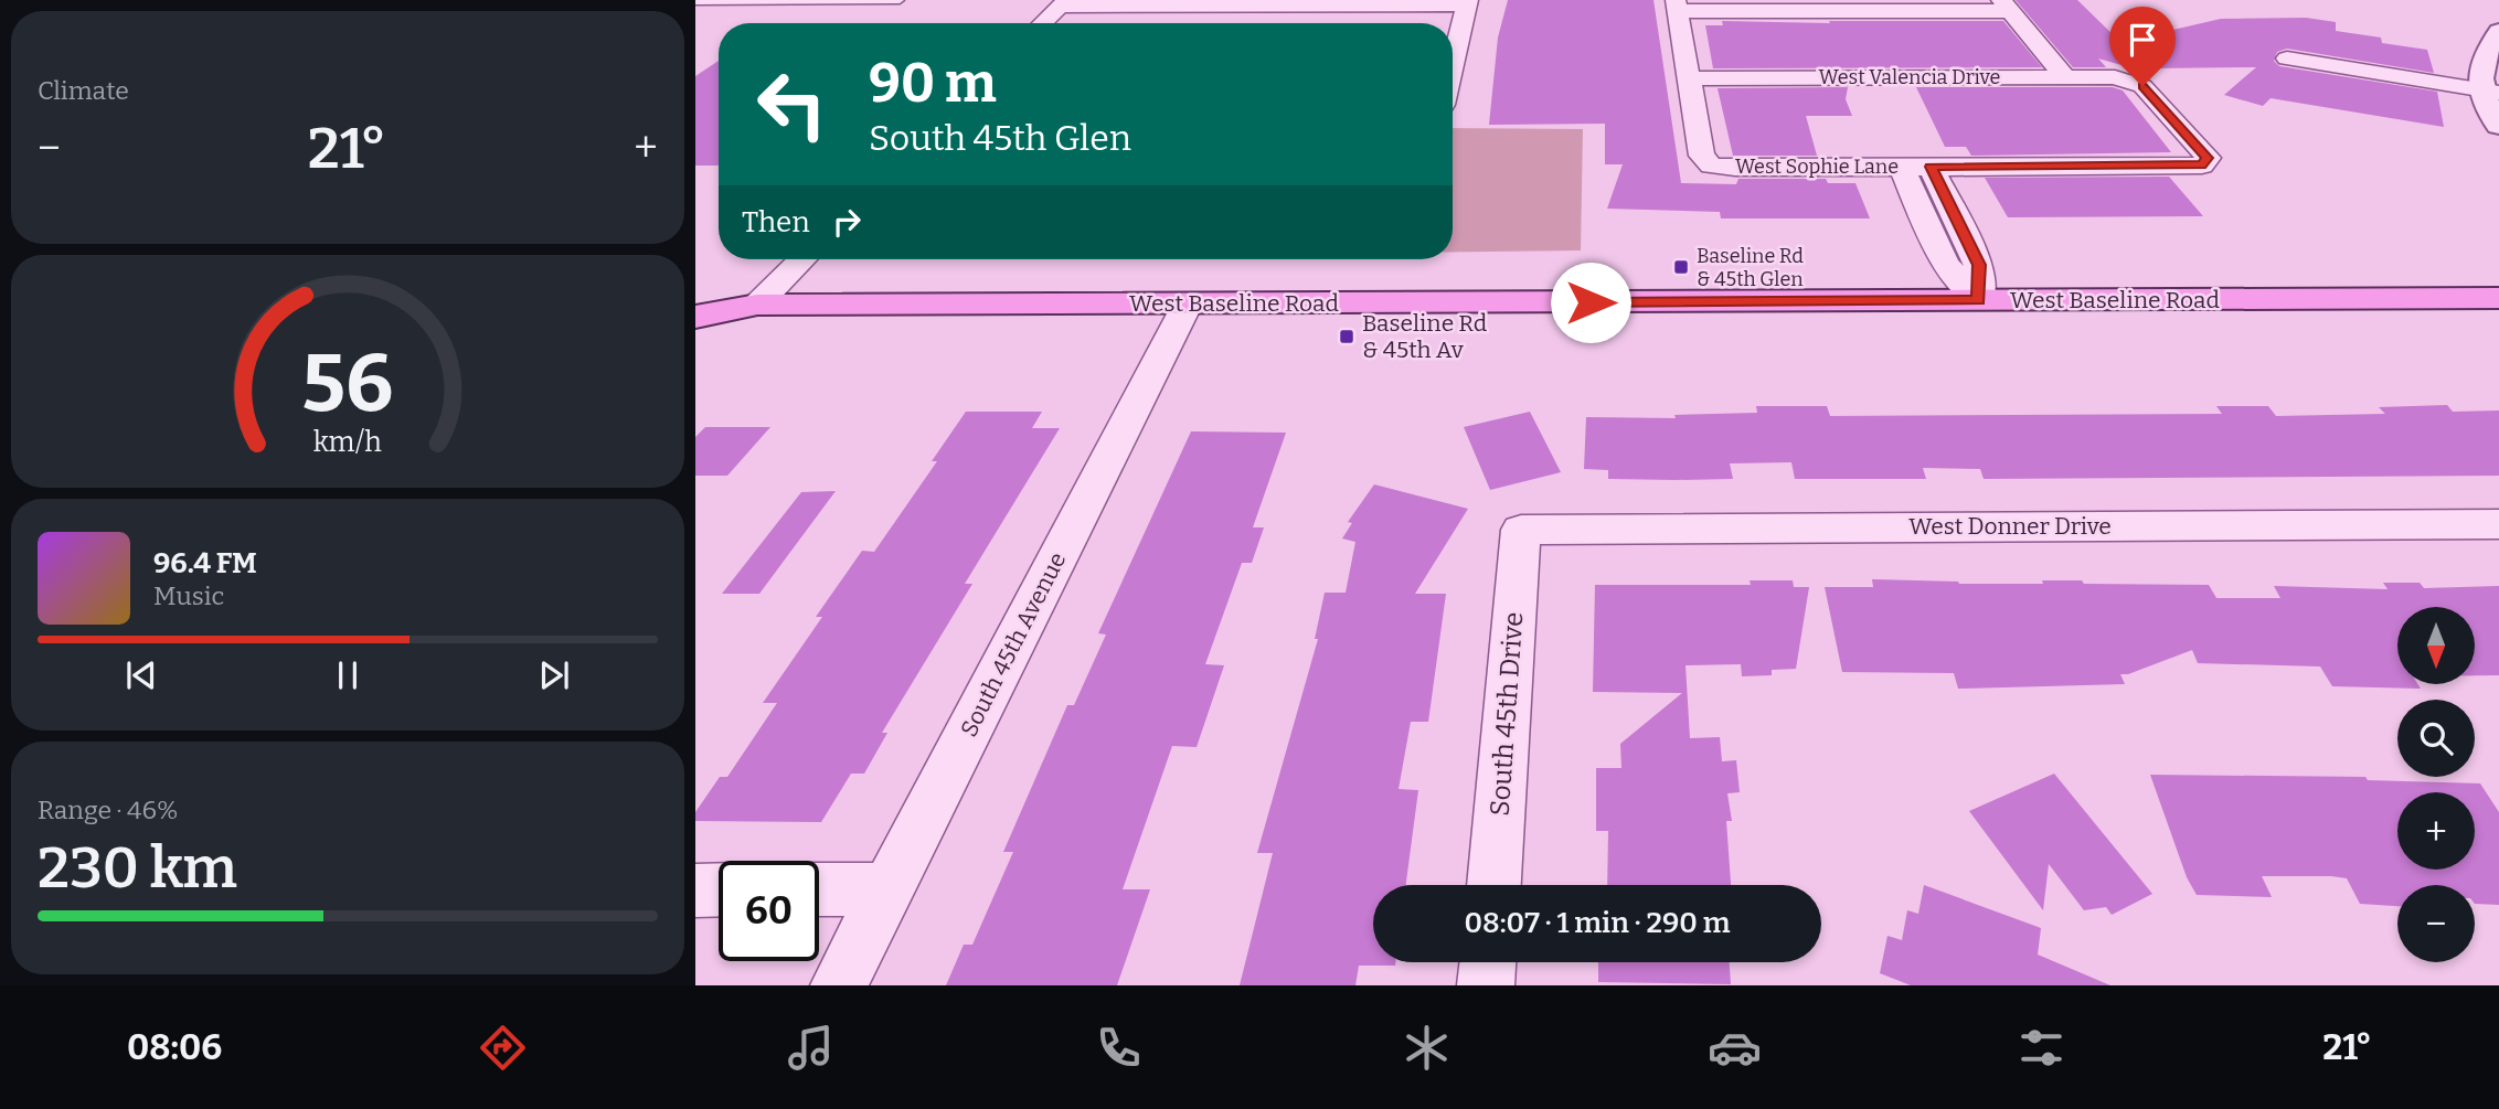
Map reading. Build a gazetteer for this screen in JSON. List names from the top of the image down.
{
  "streets": {
    "main road": ["West Baseline Road"],
    "street": [
      "West Valencia Drive",
      "West Sophie Lane",
      "West Donner Drive",
      "South 45th Avenue",
      "South 45th Drive"
    ]
  },
  "crossings": [
    ["West Valencia Drive", "West Sophie Lane"],
    ["West Baseline Road", "South 45th Avenue"],
    ["West Donner Drive", "South 45th Drive"]
  ],
  "places": {
    "transit": ["Baseline Rd & 45th Glen", "Baseline Rd & 45th Av"]
  },
  "north": "bottom",
  "page": {
    "tile": [
      "Climate",
      ["Range · 46%", "230 km"]
    ],
    "turn": ["90 m", "South 45th Glen"],
    "heat": ["−", "21°", "+"],
    "then": "Then",
    "song": ["96.4 FM", "Music"],
    "map_buttons": ["+", "−"],
    "limit": "60",
    "trip": "08:07 · 1 min · 290 m",
    "tabs": ["08:06", "21°"],
    "gauge": ["56", "km/h"]
  }
}
